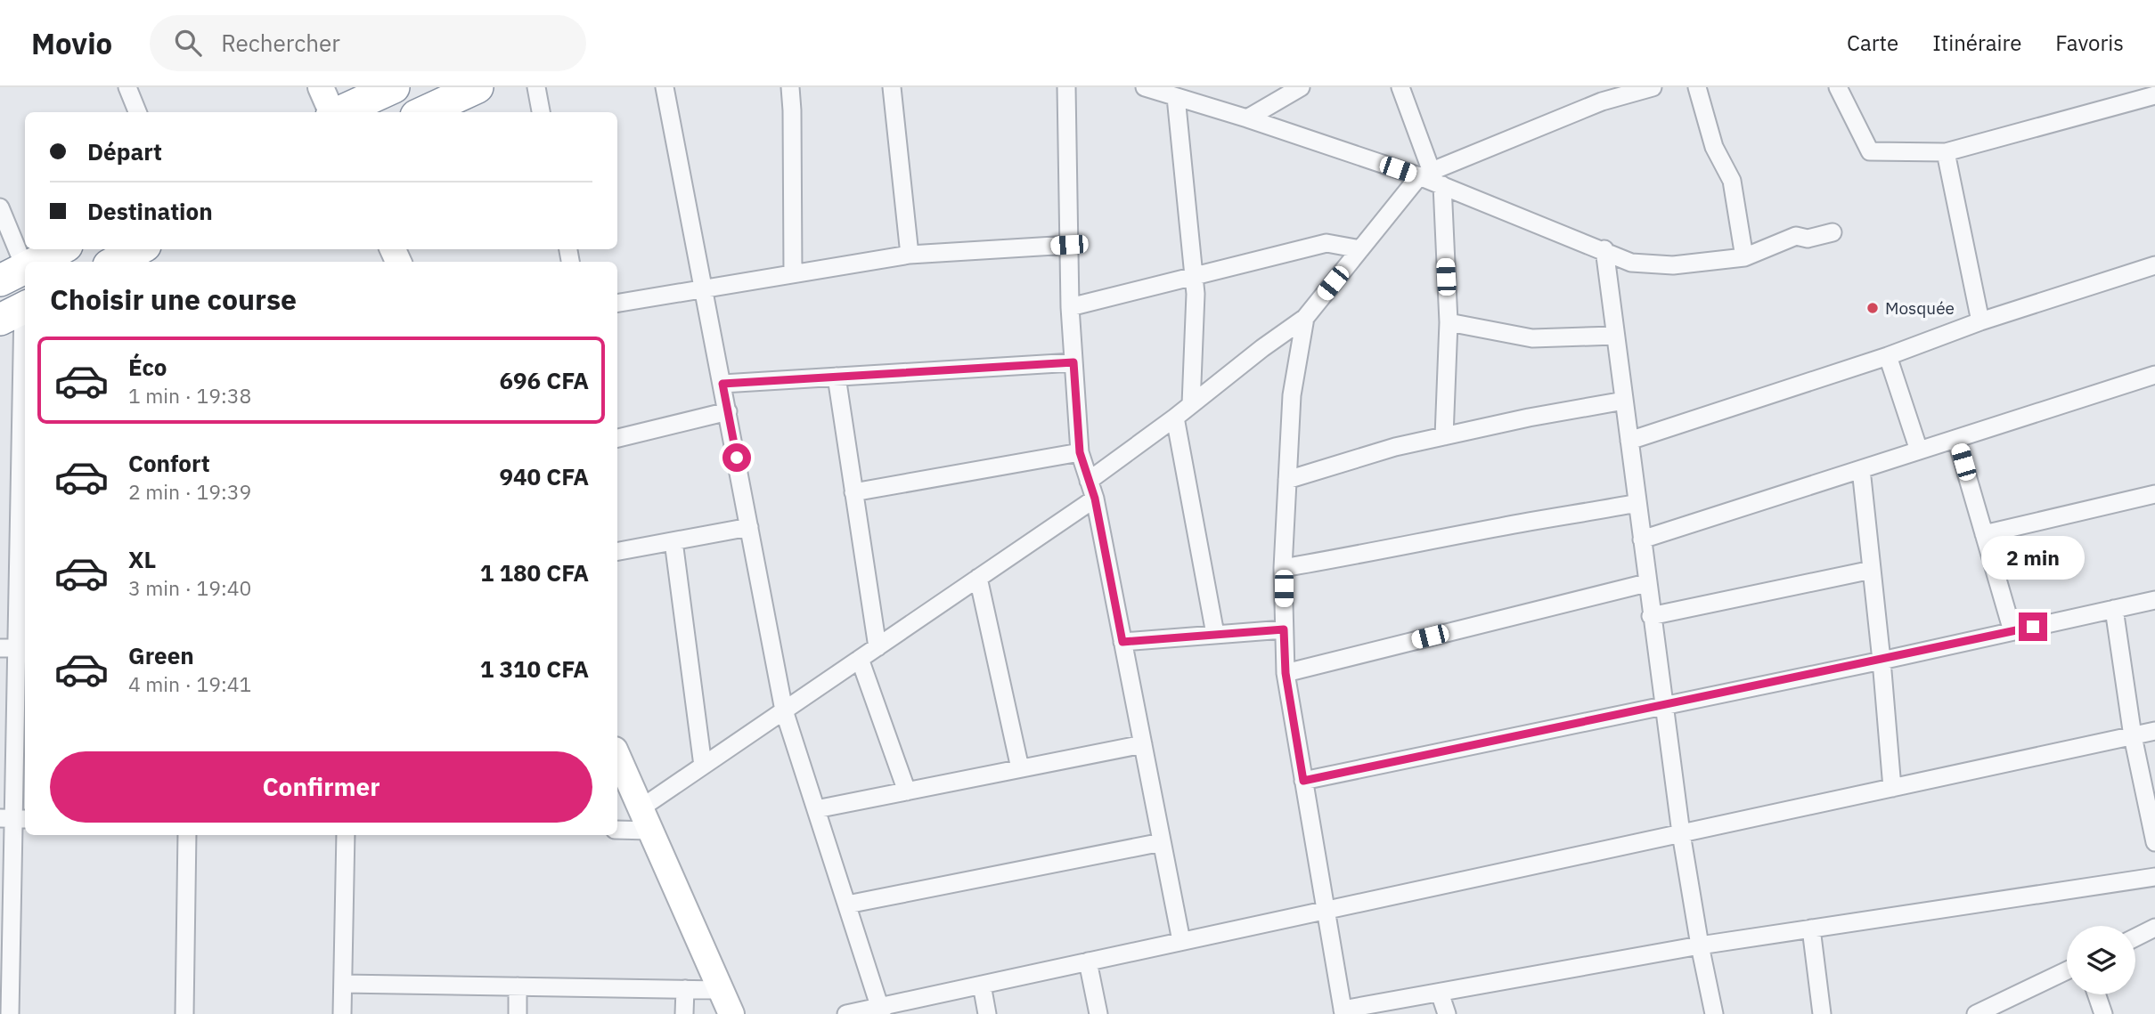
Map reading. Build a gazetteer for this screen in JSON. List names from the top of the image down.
{
  "places": ["Mosquée"],
  "page": {
    "header": "Movio",
    "search": "Rechercher",
    "nav": ["Carte", "Itinéraire", "Favoris"],
    "banner": ["Départ", "Destination"],
    "heading": "Choisir une course",
    "list": [
      {
        "name": "Éco",
        "note": "1 min · 19:38",
        "value": "696 CFA"
      },
      {
        "name": "Confort",
        "note": "2 min · 19:39",
        "value": "940 CFA"
      },
      {
        "name": "XL",
        "note": "3 min · 19:40",
        "value": "1 180 CFA"
      },
      {
        "name": "Green",
        "note": "4 min · 19:41",
        "value": "1 310 CFA"
      }
    ],
    "bubble": "2 min",
    "buttons": "Confirmer"
  }
}
